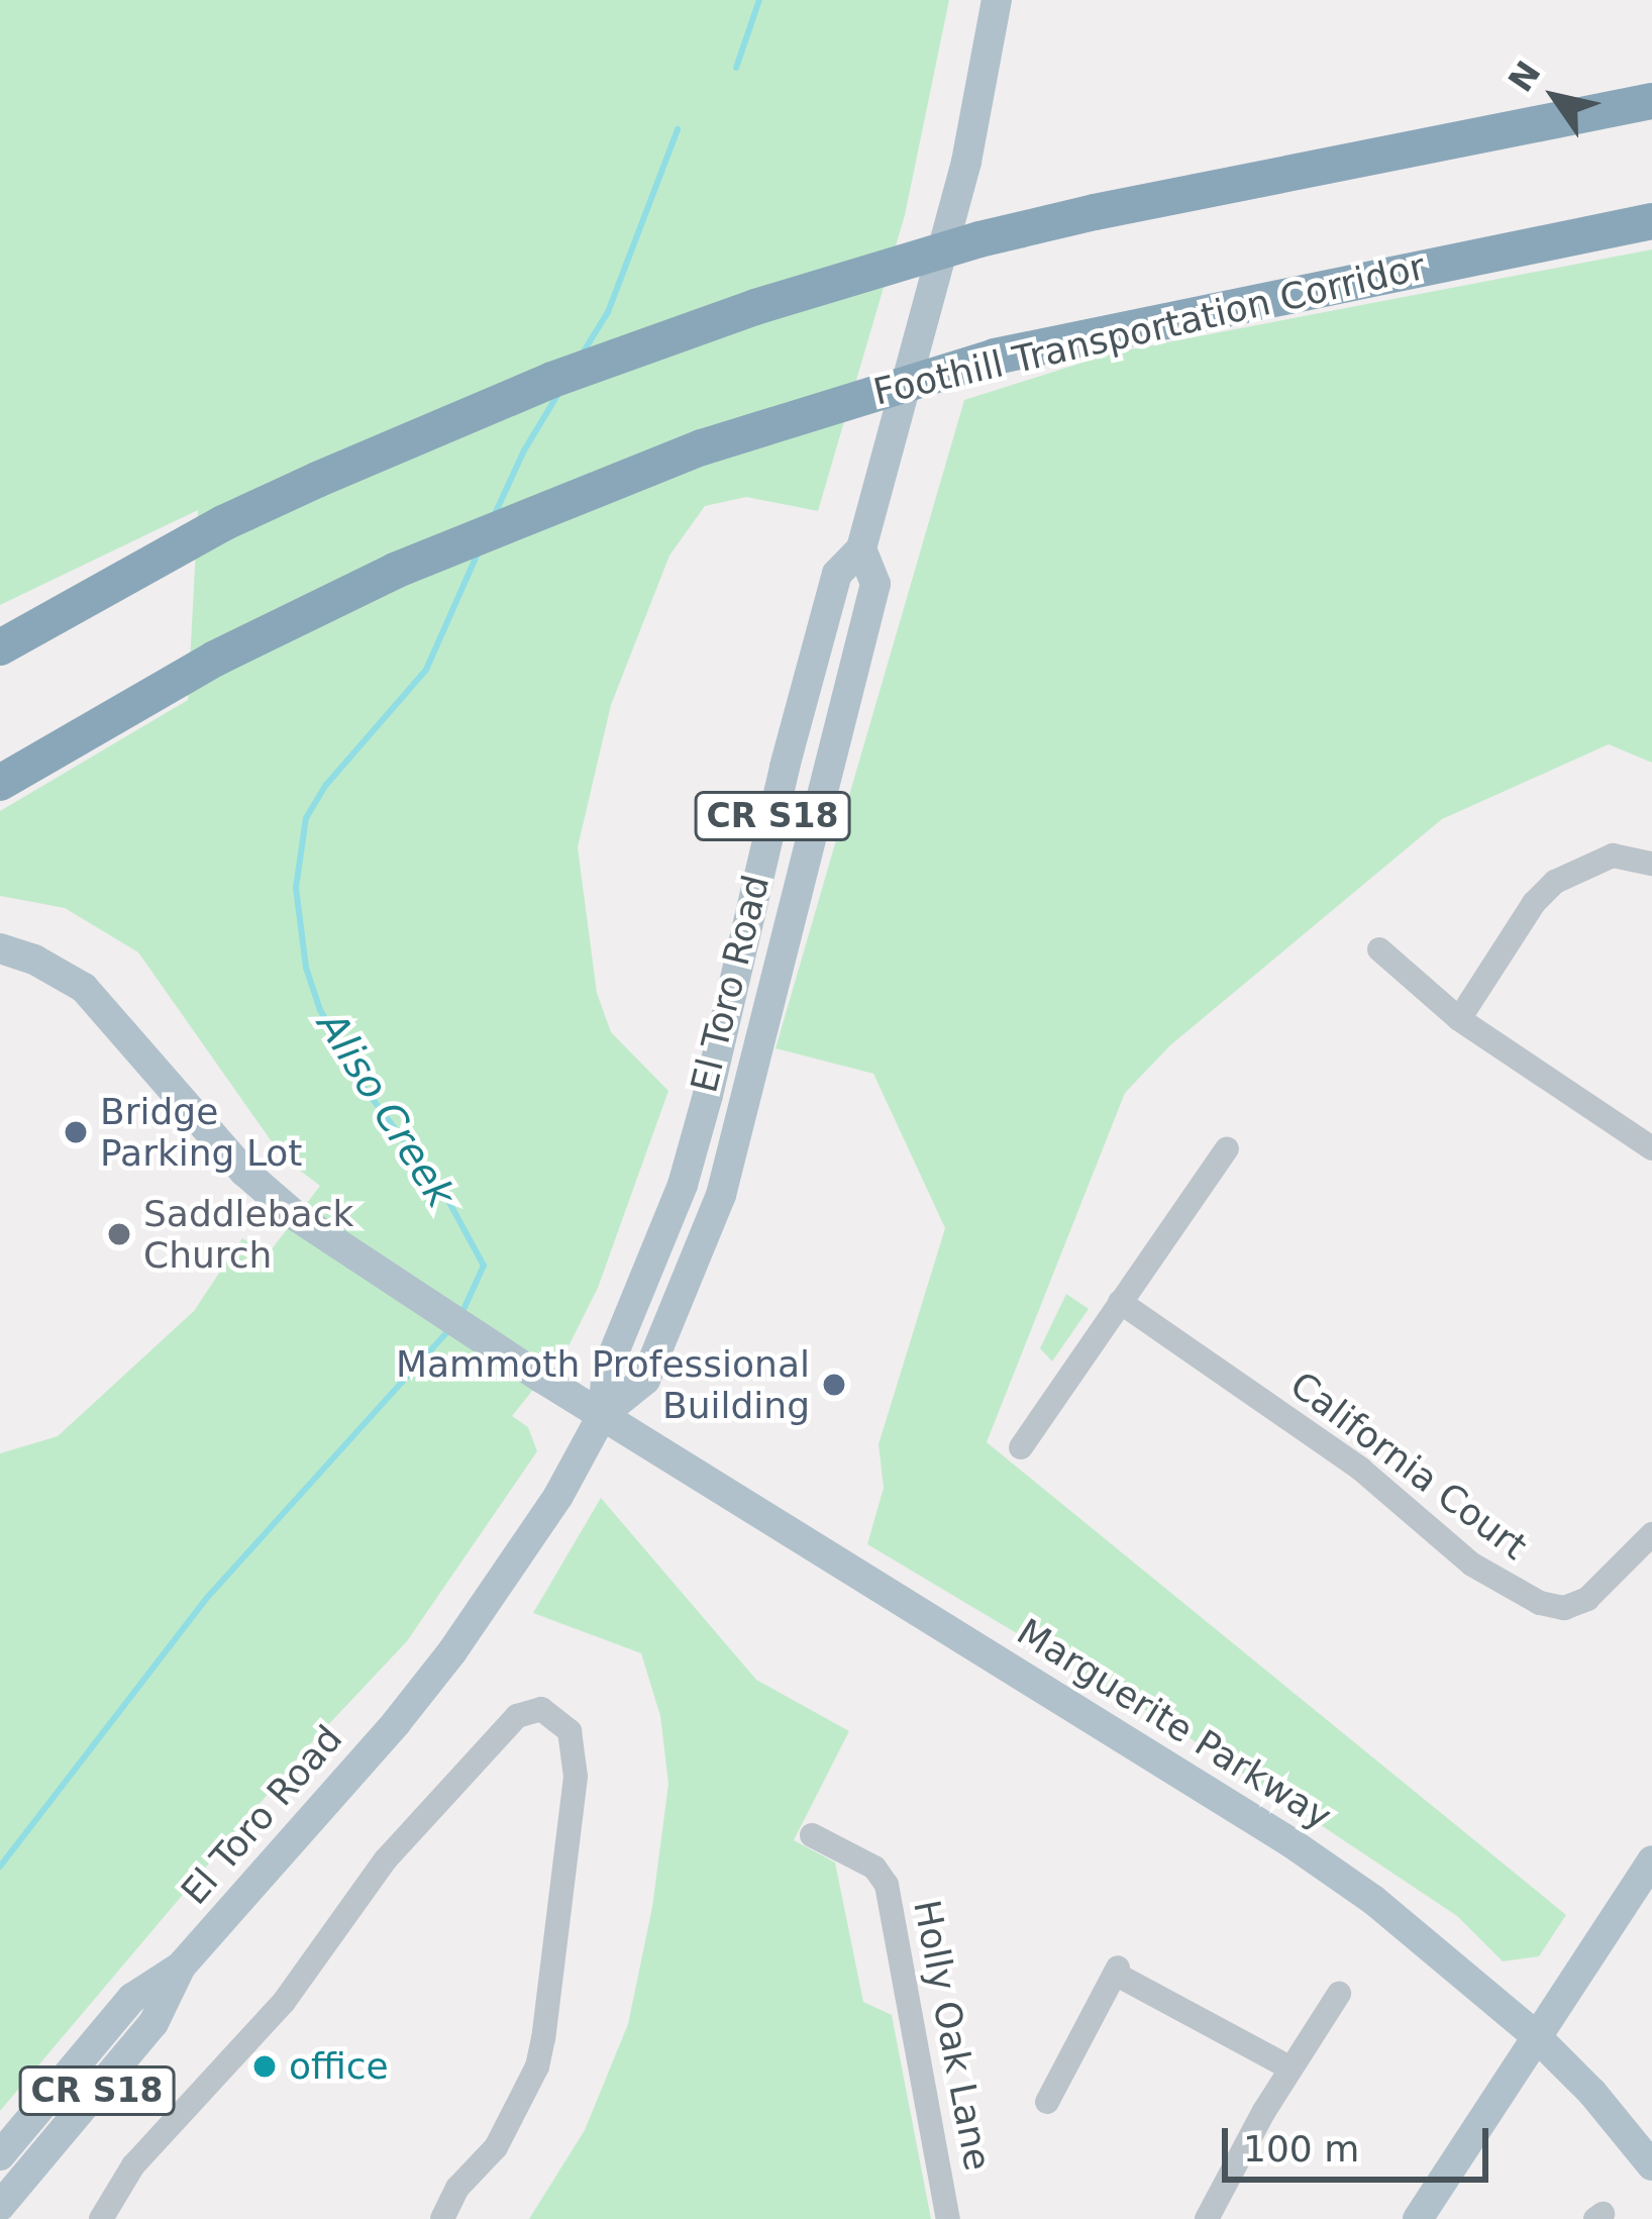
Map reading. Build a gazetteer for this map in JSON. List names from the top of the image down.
{
  "streets": {
    "highway": ["Foothill Transportation Corridor"],
    "main road": ["CR S18", "El Toro Road", "Marguerite Parkway"],
    "street": ["California Court", "Holly Oak Lane"]
  },
  "crossings": [
    ["El Toro Road", "Marguerite Parkway"]
  ],
  "water": ["Aliso Creek"],
  "places": [
    "Bridge Parking Lot",
    "Saddleback Church",
    "Mammoth Professional Building",
    "office"
  ],
  "scale_bar": "100 m",
  "north": "top left"
}
